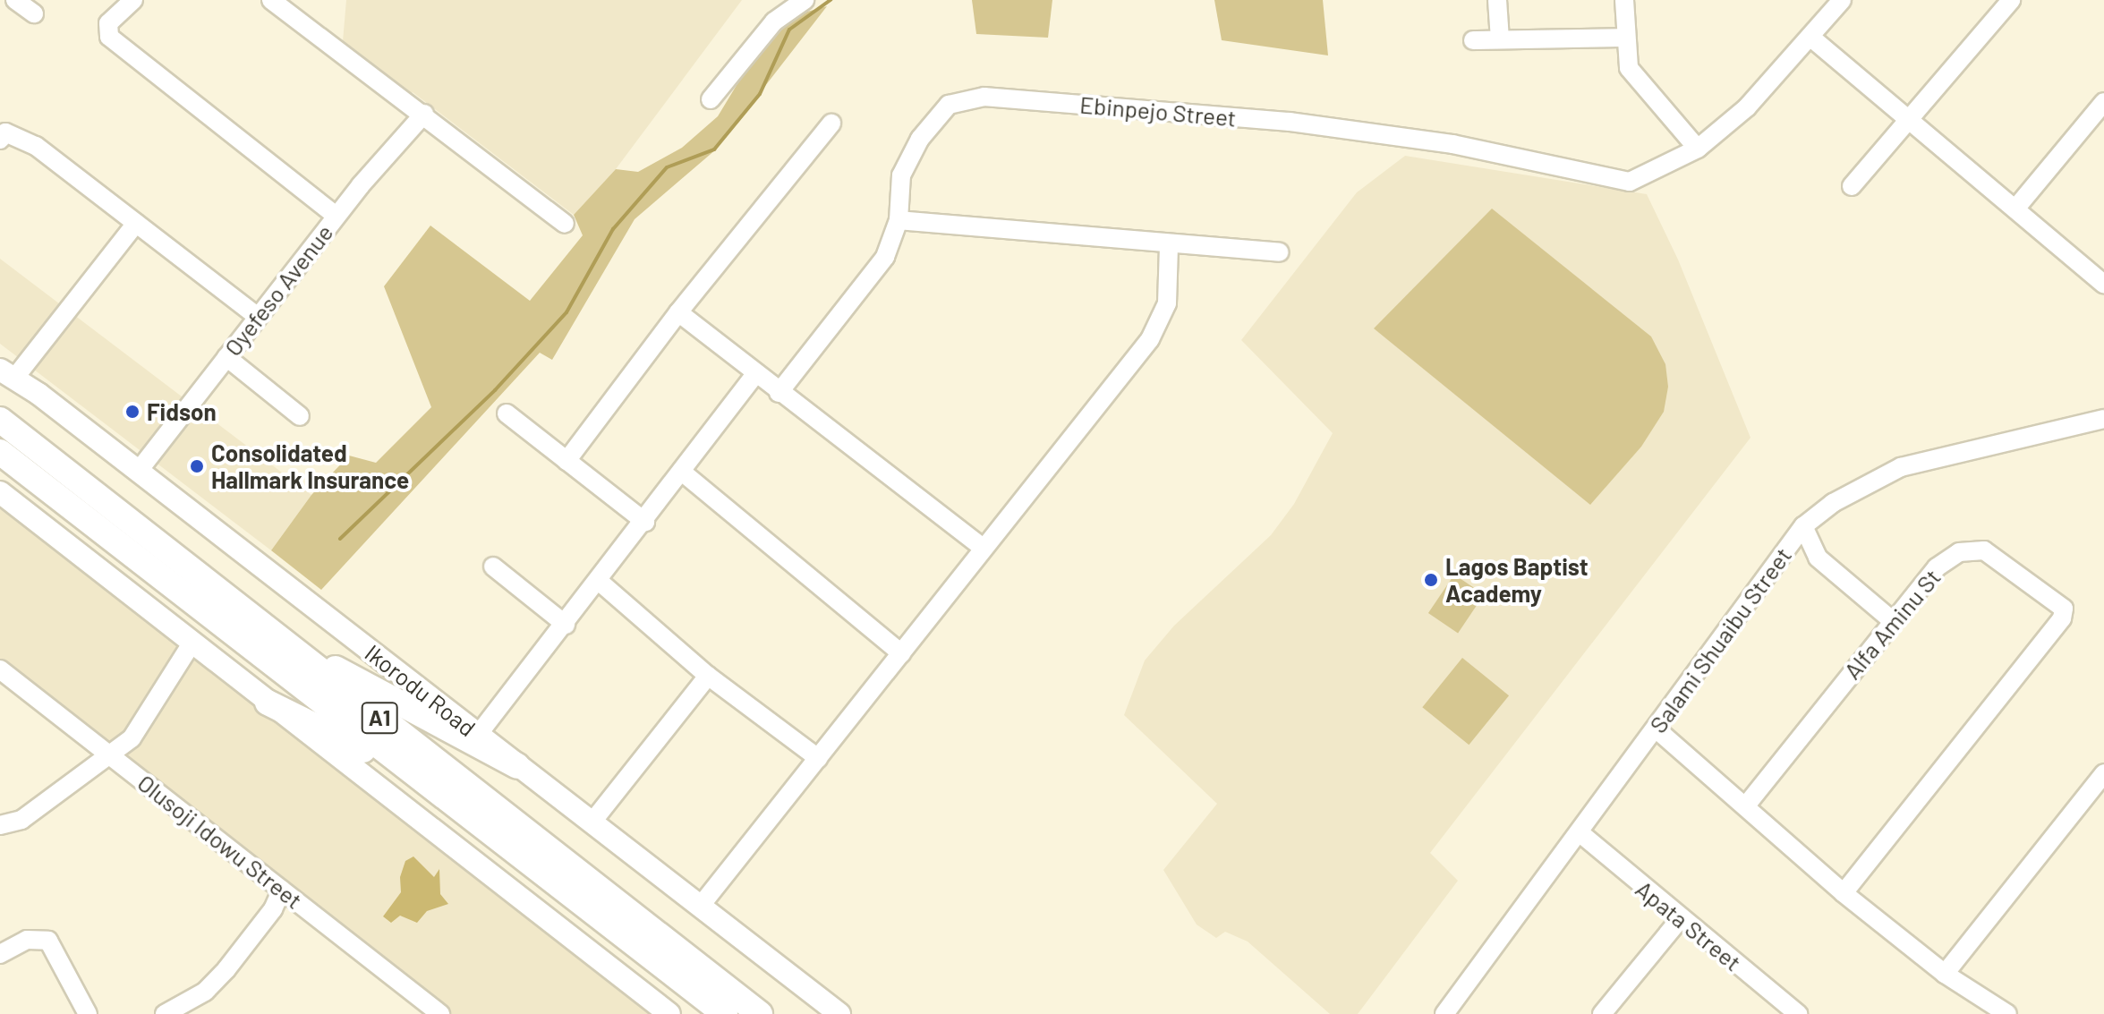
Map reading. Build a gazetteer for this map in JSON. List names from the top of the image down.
{
  "streets": {
    "highway": ["Ikorodu Road", "A1"],
    "street": [
      "Ebinpejo Street",
      "Oyefeso Avenue",
      "Alfa Aminu St",
      "Salami Shuaibu Street",
      "Olusoji Idowu Street",
      "Apata Street"
    ]
  },
  "crossings": [
    ["Oyefeso Avenue", "Ikorodu Road"],
    ["Salami Shuaibu Street", "Apata Street"]
  ],
  "places": ["Fidson", "Consolidated Hallmark Insurance", "Lagos Baptist Academy"]
}
